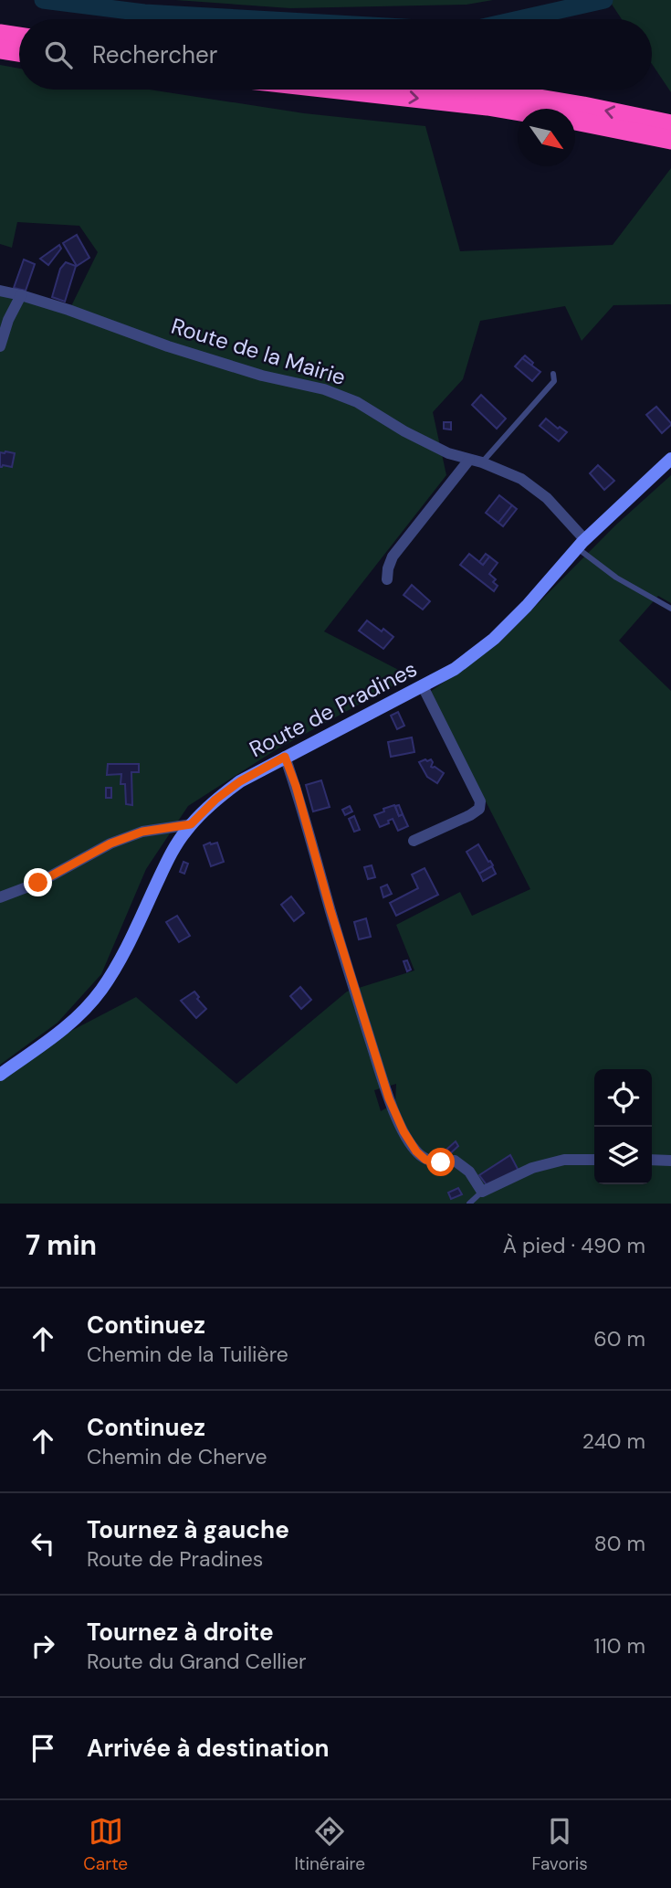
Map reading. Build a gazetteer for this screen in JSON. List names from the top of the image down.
{
  "streets": {
    "street": ["Route de la Mairie", "Route de Pradines"]
  },
  "crossings": [
    ["Route de la Mairie", "Route de Pradines"]
  ],
  "north": "bottom right",
  "page": {
    "search": "Rechercher",
    "heading": ["7 min", "À pied · 490 m"],
    "list": [
      ["Continuez", "Chemin de la Tuilière", "60 m"],
      ["Continuez", "Chemin de Cherve", "240 m"],
      ["Tournez à gauche", "Route de Pradines", "80 m"],
      ["Tournez à droite", "Route du Grand Cellier", "110 m"],
      "Arrivée à destination"
    ],
    "nav": ["Carte", "Itinéraire", "Favoris"]
  }
}
